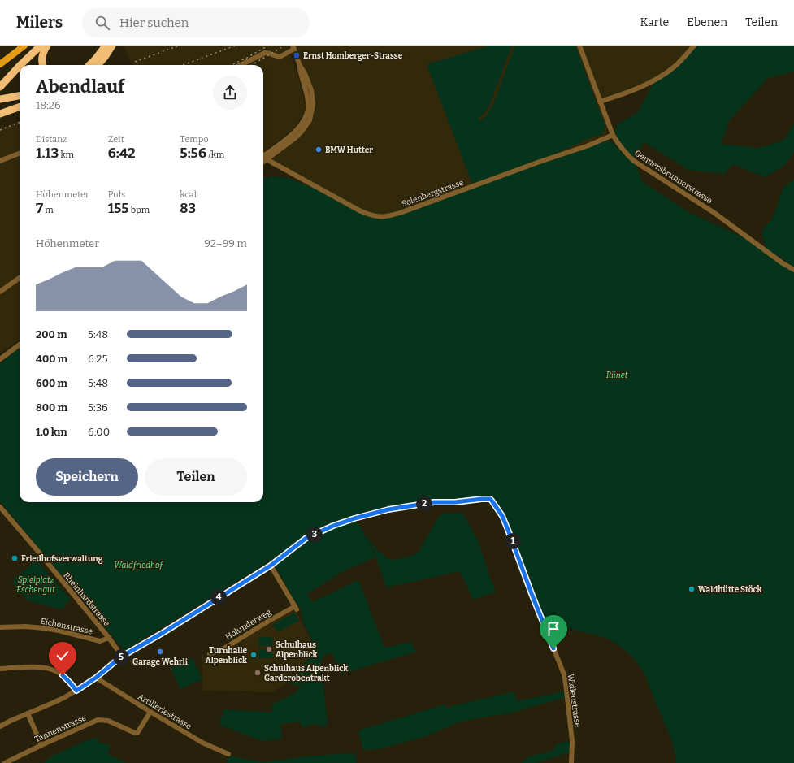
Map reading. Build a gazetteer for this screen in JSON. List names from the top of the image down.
{
  "streets": {
    "street": [
      "Gennersbrunnerstrasse",
      "Solenbergstrasse",
      "Rheinhardstrasse",
      "Holunderweg",
      "Eichenstrasse",
      "Widlenstrasse",
      "Artilleriestrasse",
      "Tannenstrasse"
    ]
  },
  "crossings": [
    ["Gennersbrunnerstrasse", "Solenbergstrasse"],
    ["Rheinhardstrasse", "Eichenstrasse"],
    ["Holunderweg", "Widlenstrasse"],
    ["Artilleriestrasse", "Tannenstrasse"]
  ],
  "parks": ["Riinet", "Waldfriedhof", "Spielplatz Eschengut"],
  "places": {
    "transit": ["Ernst Homberger-Strasse"],
    "other": [
      "BMW Hutter",
      "Friedhofsverwaltung",
      "Waldhütte Stöck",
      "Schulhaus Alpenblick",
      "Garage Wehrli",
      "Turnhalle Alpenblick",
      "Schulhaus Alpenblick Garderobentrakt"
    ]
  },
  "page": {
    "header": "Milers",
    "search": "Hier suchen",
    "nav": ["Karte", "Ebenen", "Teilen"],
    "heading": ["Abendlauf", "18:26"],
    "stats": [
      ["Distanz", "1.13 km"],
      ["Zeit", "6:42"],
      ["Tempo", "5:56 /km"],
      ["Höhenmeter", "7 m"],
      ["Puls", "155 bpm"],
      ["kcal", "83"]
    ],
    "chart": ["Höhenmeter", "92–99 m"],
    "list": [
      {
        "name": "200 m",
        "note": "5:48"
      },
      {
        "name": "400 m",
        "note": "6:25"
      },
      {
        "name": "600 m",
        "note": "5:48"
      },
      {
        "name": "800 m",
        "note": "5:36"
      },
      {
        "name": "1.0 km",
        "note": "6:00"
      }
    ],
    "buttons": ["Speichern", "Teilen"],
    "pins": [
      "2",
      "3",
      "1",
      "4",
      "5"
    ]
  }
}
